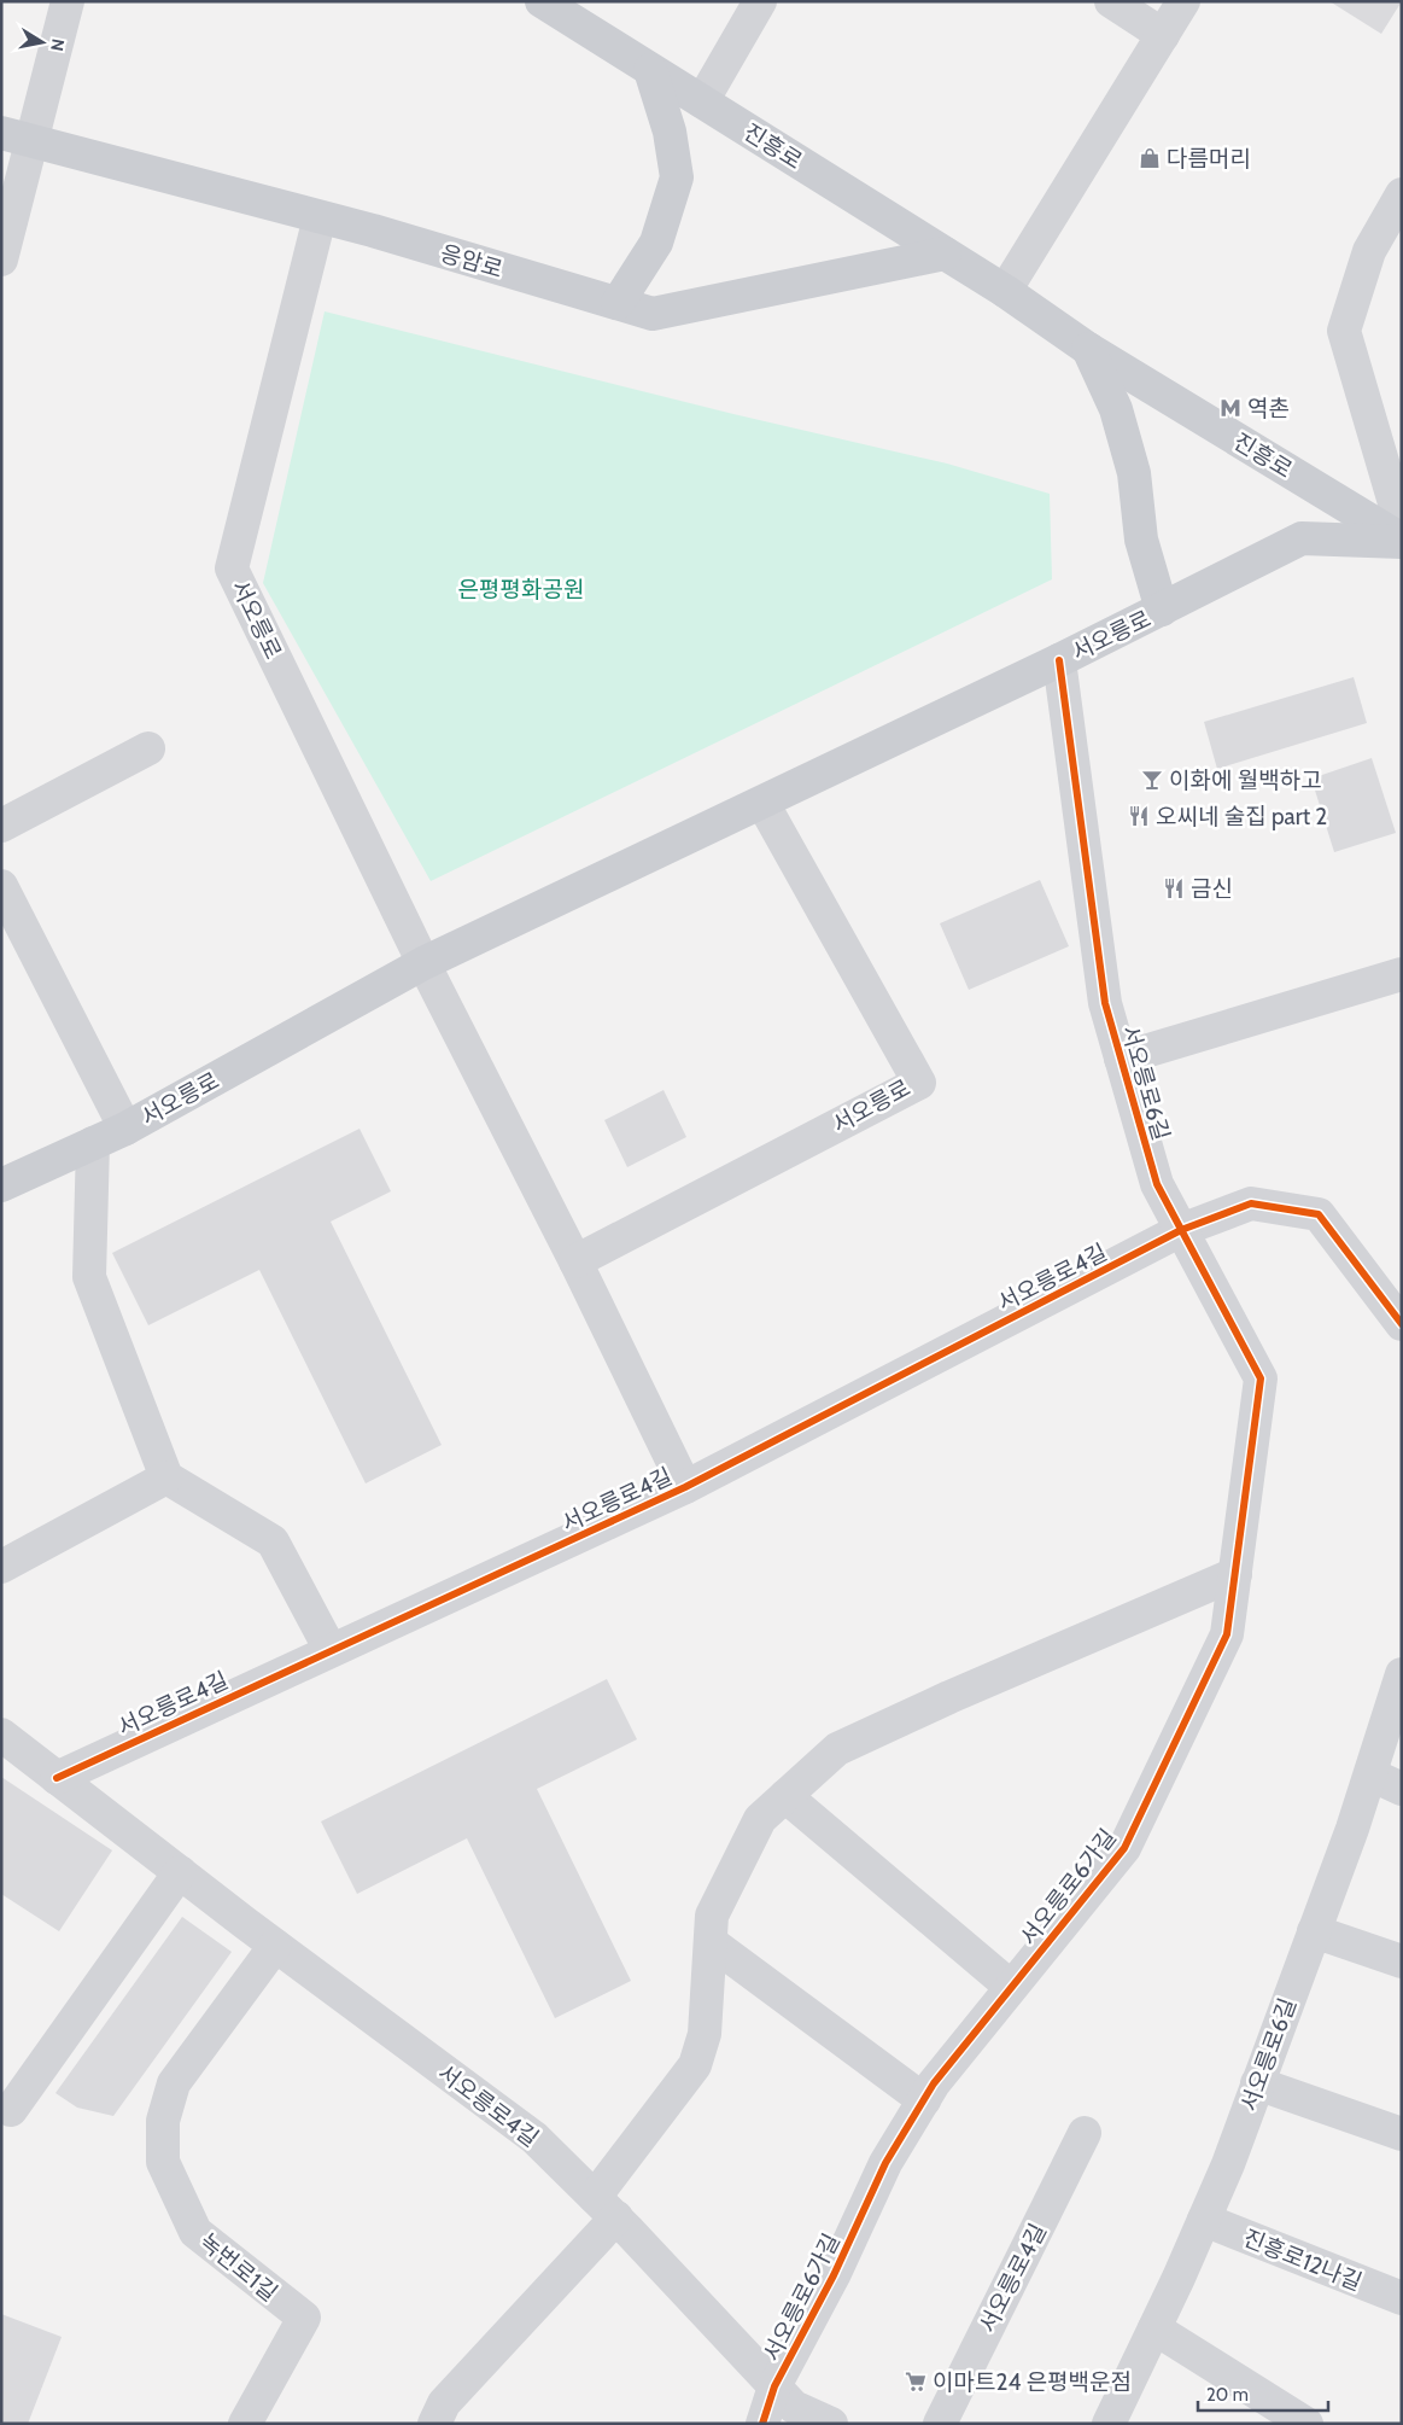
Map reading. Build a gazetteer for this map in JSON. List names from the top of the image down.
{
  "streets": {
    "main road": ["진흥로", "응암로", "서오릉로"],
    "street": [
      "서오릉로6길",
      "서오릉로4길",
      "서오릉로6가길",
      "진흥로12나길",
      "녹번로1길"
    ]
  },
  "crossings": [
    ["진흥로", "응암로"],
    ["진흥로", "서오릉로"],
    ["응암로", "서오릉로"],
    ["서오릉로", "서오릉로6길"],
    ["서오릉로", "서오릉로4길"],
    ["서오릉로6길", "서오릉로4길"],
    ["서오릉로6길", "서오릉로6가길"],
    ["서오릉로6길", "진흥로12나길"],
    ["서오릉로4길", "서오릉로6가길"],
    ["서오릉로4길", "녹번로1길"]
  ],
  "parks": ["은평평화공원"],
  "places": {
    "shop": ["다름머리"],
    "metro station": ["역촌"],
    "bar": ["이화에 월백하고"],
    "restaurant": ["오씨네 술집 part 2", "금신"],
    "supermarket": ["이마트24 은평백운점"]
  },
  "scale_bar": "20 m",
  "north": "right"
}
